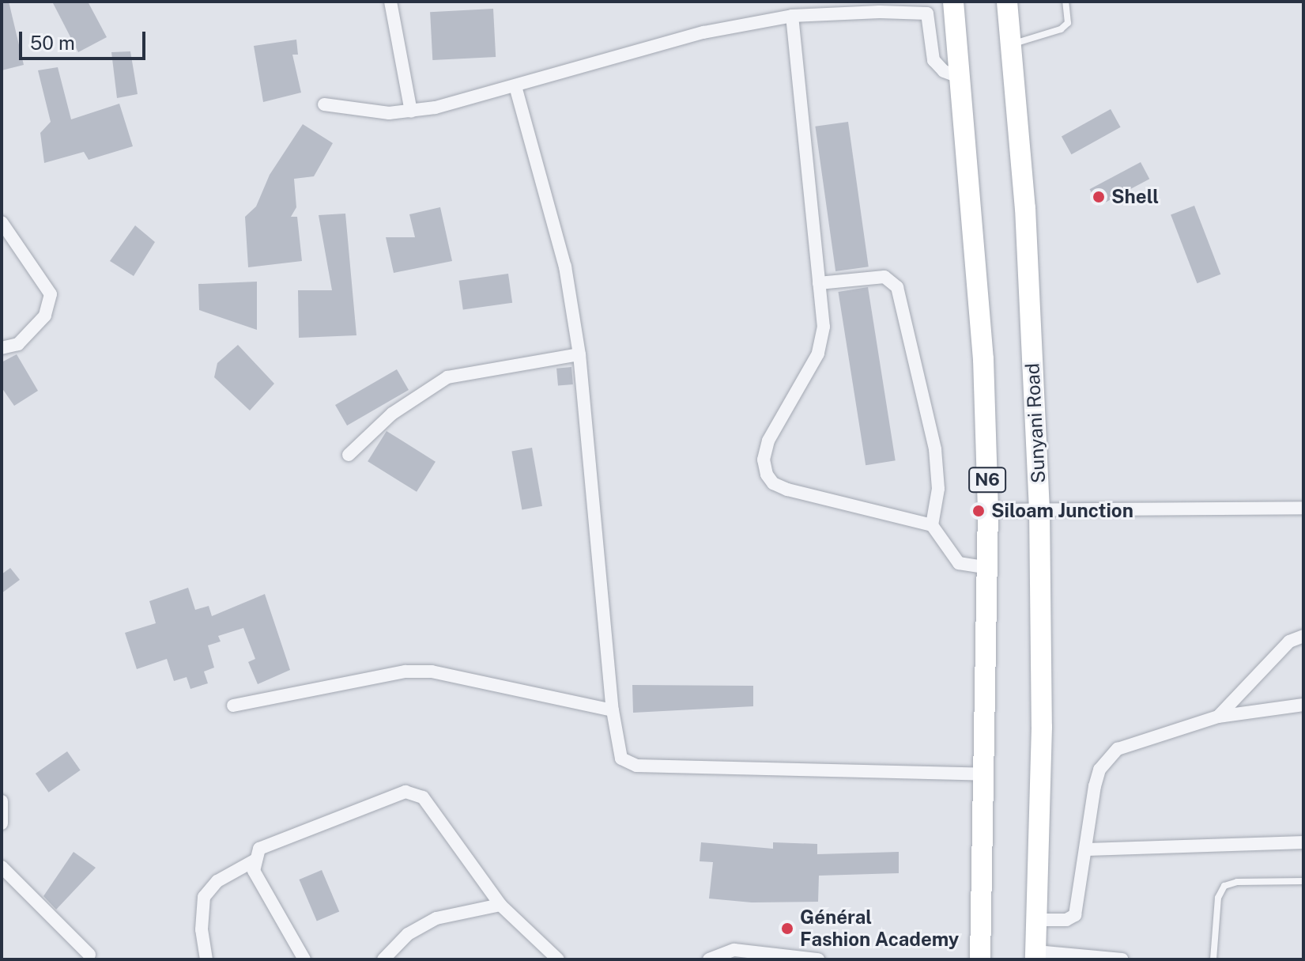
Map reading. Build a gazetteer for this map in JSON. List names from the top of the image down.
{
  "streets": {
    "main road": ["Sunyani Road", "N6"]
  },
  "places": ["Shell", "Siloam Junction", "Général Fashion Academy"],
  "scale_bar": "50 m"
}
